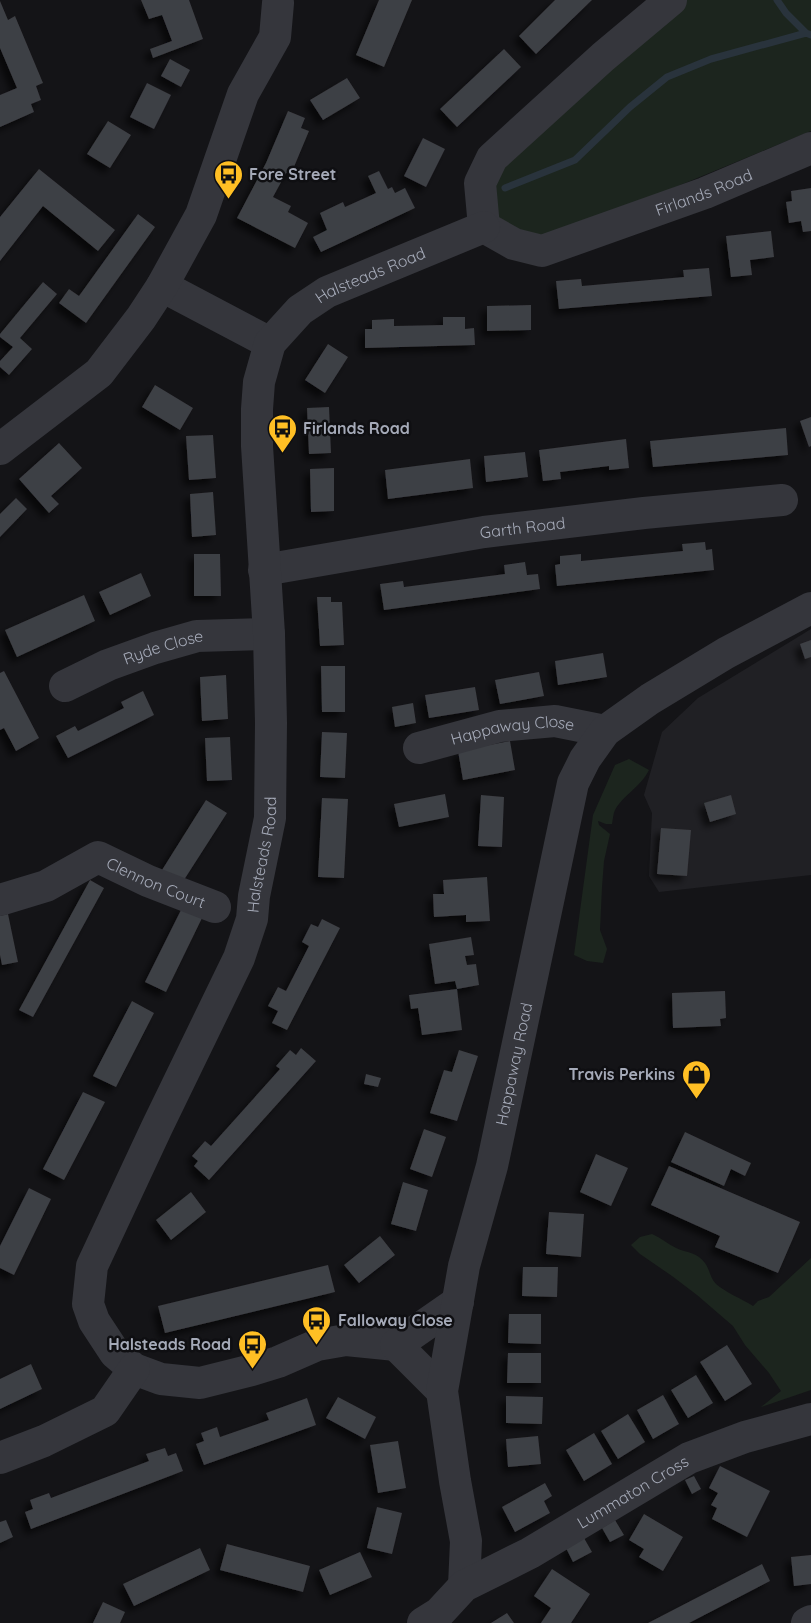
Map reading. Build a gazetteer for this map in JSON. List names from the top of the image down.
{
  "streets": {
    "street": [
      "Firlands Road",
      "Halsteads Road",
      "Garth Road",
      "Ryde Close",
      "Happaway Close",
      "Clennon Court",
      "Happaway Road",
      "Lummaton Cross"
    ]
  },
  "crossings": [
    ["Firlands Road", "Halsteads Road"],
    ["Halsteads Road", "Garth Road"],
    ["Halsteads Road", "Ryde Close"],
    ["Happaway Close", "Happaway Road"],
    ["Happaway Road", "Lummaton Cross"]
  ],
  "places": {
    "bus stop": [
      "Fore Street",
      "Firlands Road",
      "Falloway Close",
      "Halsteads Road"
    ],
    "shop": ["Travis Perkins"]
  }
}
